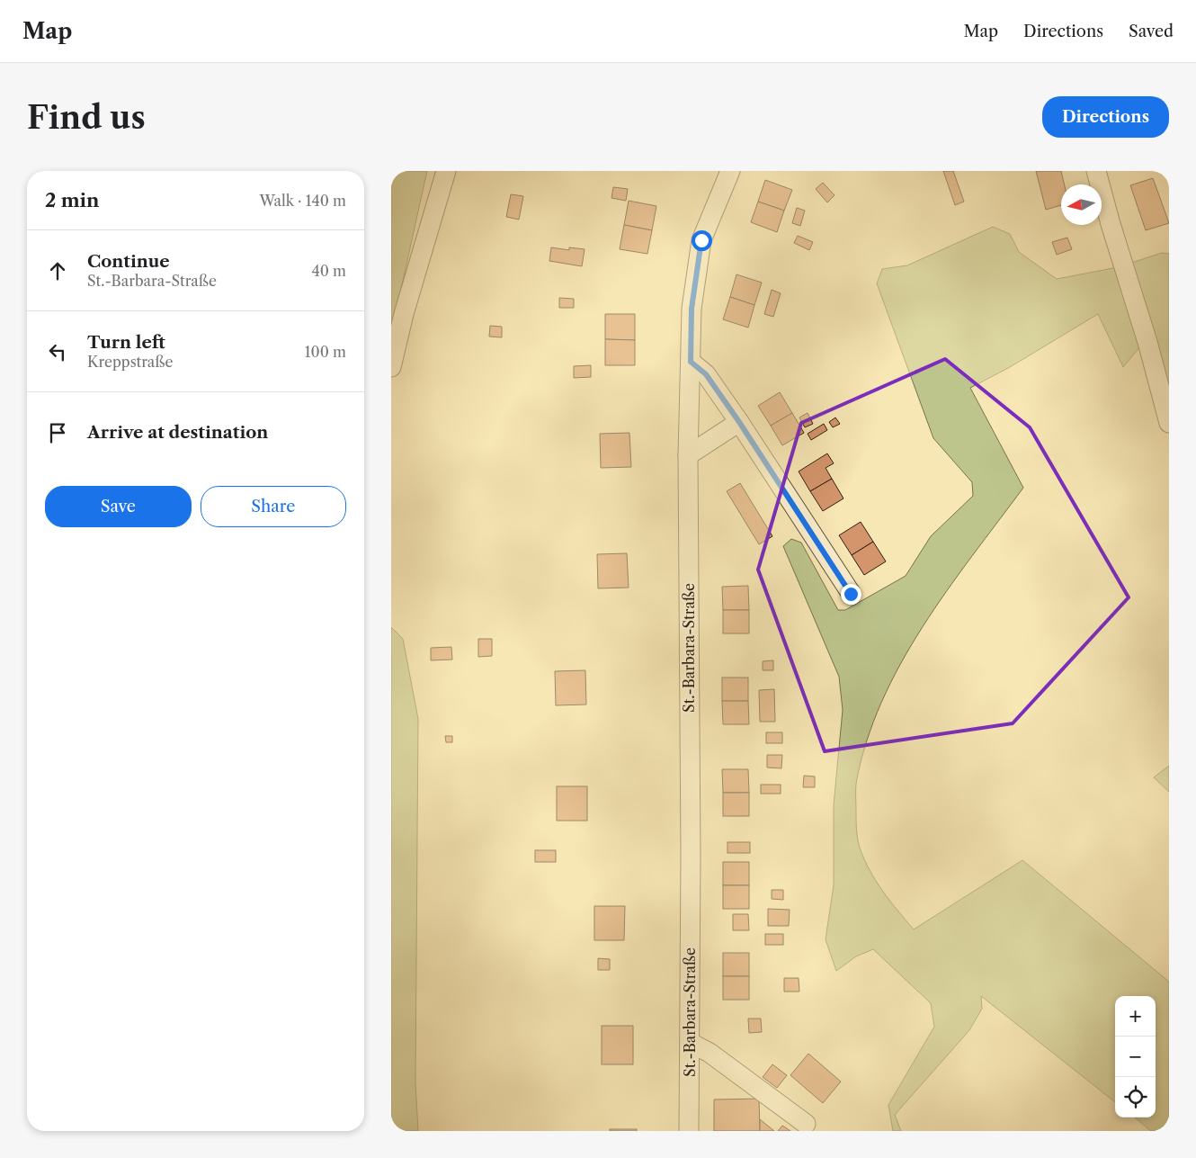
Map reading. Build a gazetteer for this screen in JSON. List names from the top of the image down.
{
  "streets": {
    "street": ["St.-Barbara-Straße"]
  },
  "north": "left",
  "page": {
    "header": "Map",
    "nav": ["Map", "Directions", "Saved"],
    "buttons": [
      "Directions",
      ["Save", "Share"]
    ],
    "title": "Find us",
    "heading": ["2 min", "Walk · 140 m"],
    "list": [
      ["Continue", "St.-Barbara-Straße", "40 m"],
      ["Turn left", "Kreppstraße", "100 m"],
      "Arrive at destination"
    ],
    "map_buttons": ["+", "−"]
  }
}
